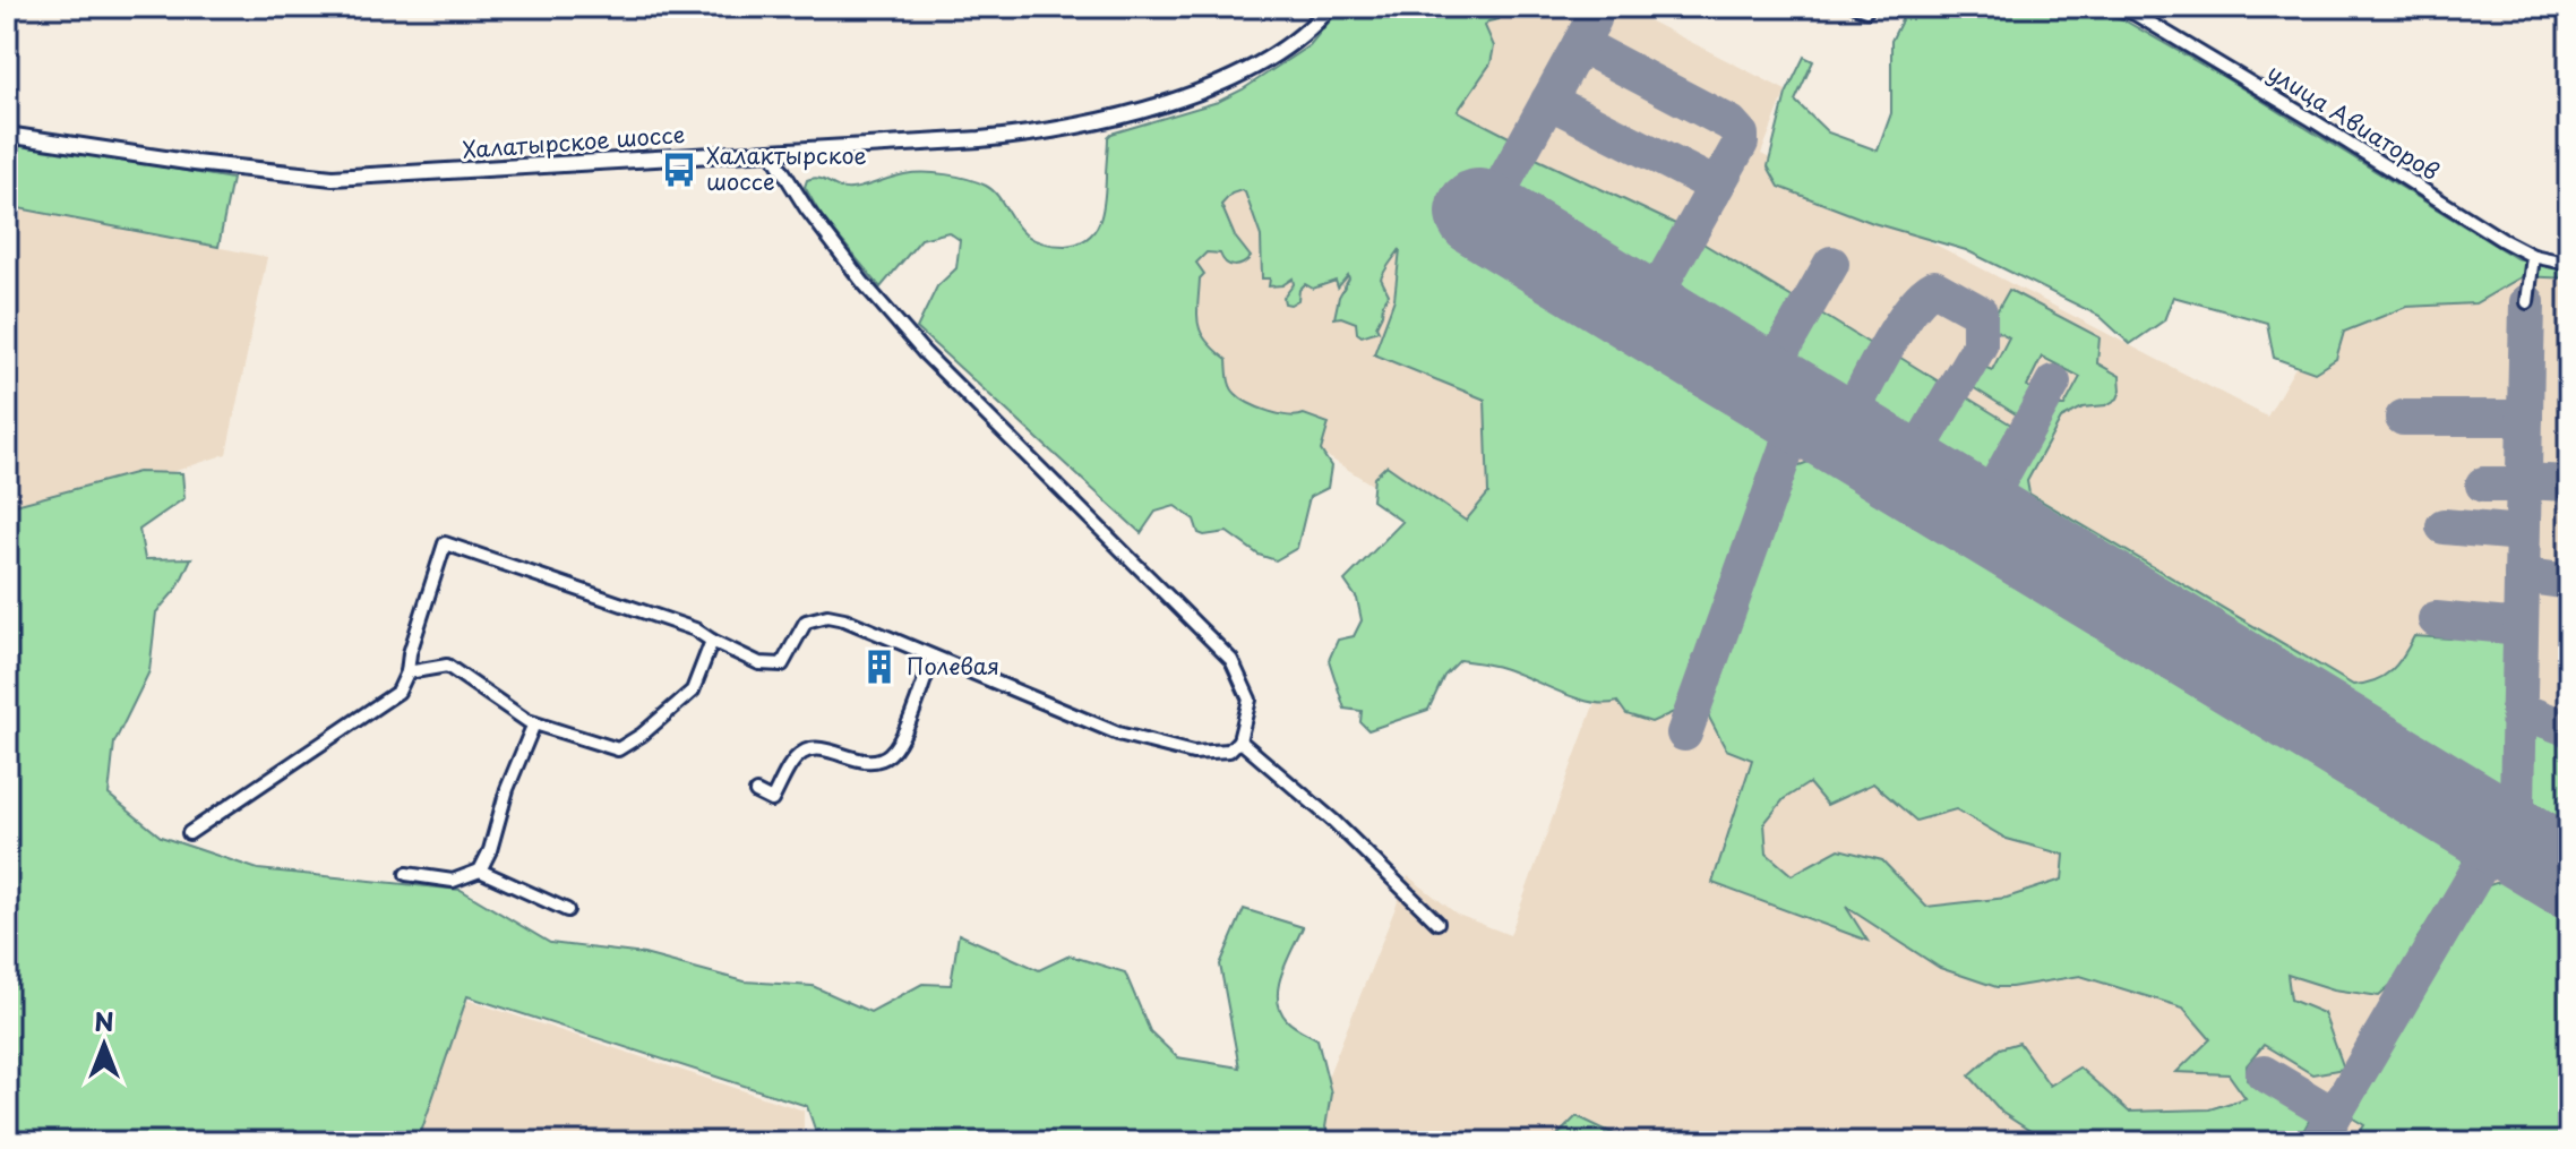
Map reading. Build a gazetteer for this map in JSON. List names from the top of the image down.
{
  "streets": {
    "street": ["улица Авиаторов", "Халатырское шоссе"]
  },
  "places": {
    "bus stop": ["Халактырское шоссе"],
    "building": ["Полевая"]
  },
  "north": "top"
}
